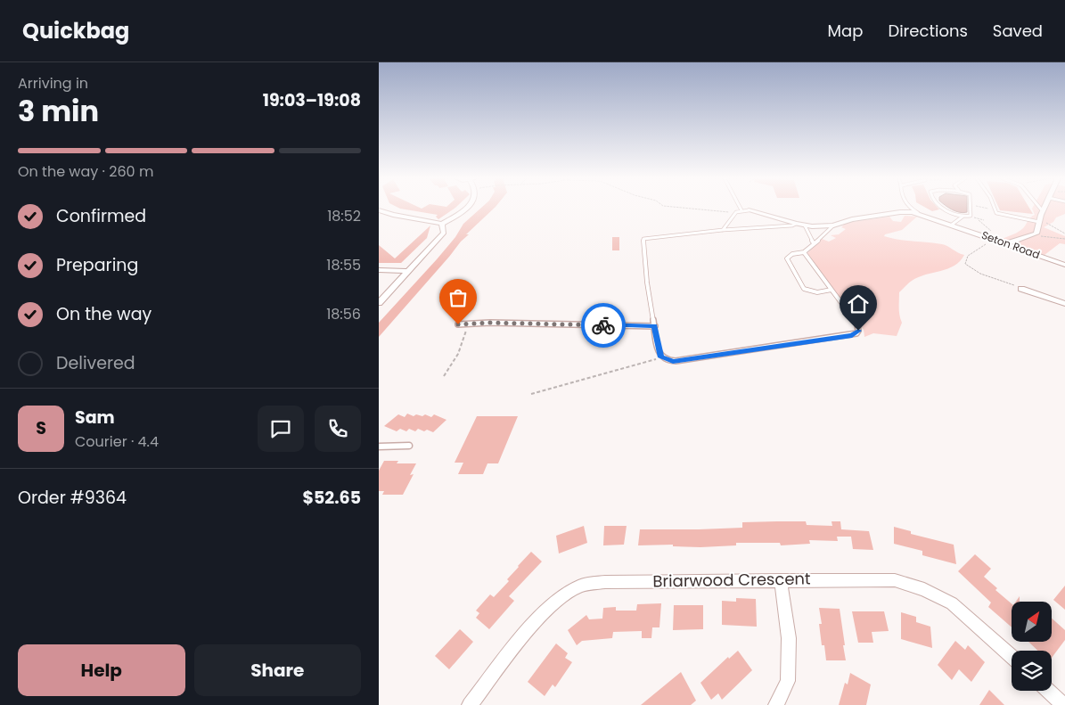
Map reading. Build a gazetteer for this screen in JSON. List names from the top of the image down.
{
  "streets": {
    "street": ["Seton Road", "Briarwood Crescent"]
  },
  "north": "top right",
  "page": {
    "header": "Quickbag",
    "nav": ["Map", "Directions", "Saved"],
    "heading": ["3 min", "Arriving in", "19:03–19:08"],
    "panel": [
      "Sam",
      "Courier · 4.4",
      "Order #9364",
      "$52.65"
    ],
    "bar": "On the way · 260 m",
    "list": [
      ["Confirmed", "18:52"],
      ["Preparing", "18:55"],
      ["On the way", "18:56"],
      "Delivered"
    ],
    "round": "S",
    "buttons": ["Help", "Share"]
  }
}
